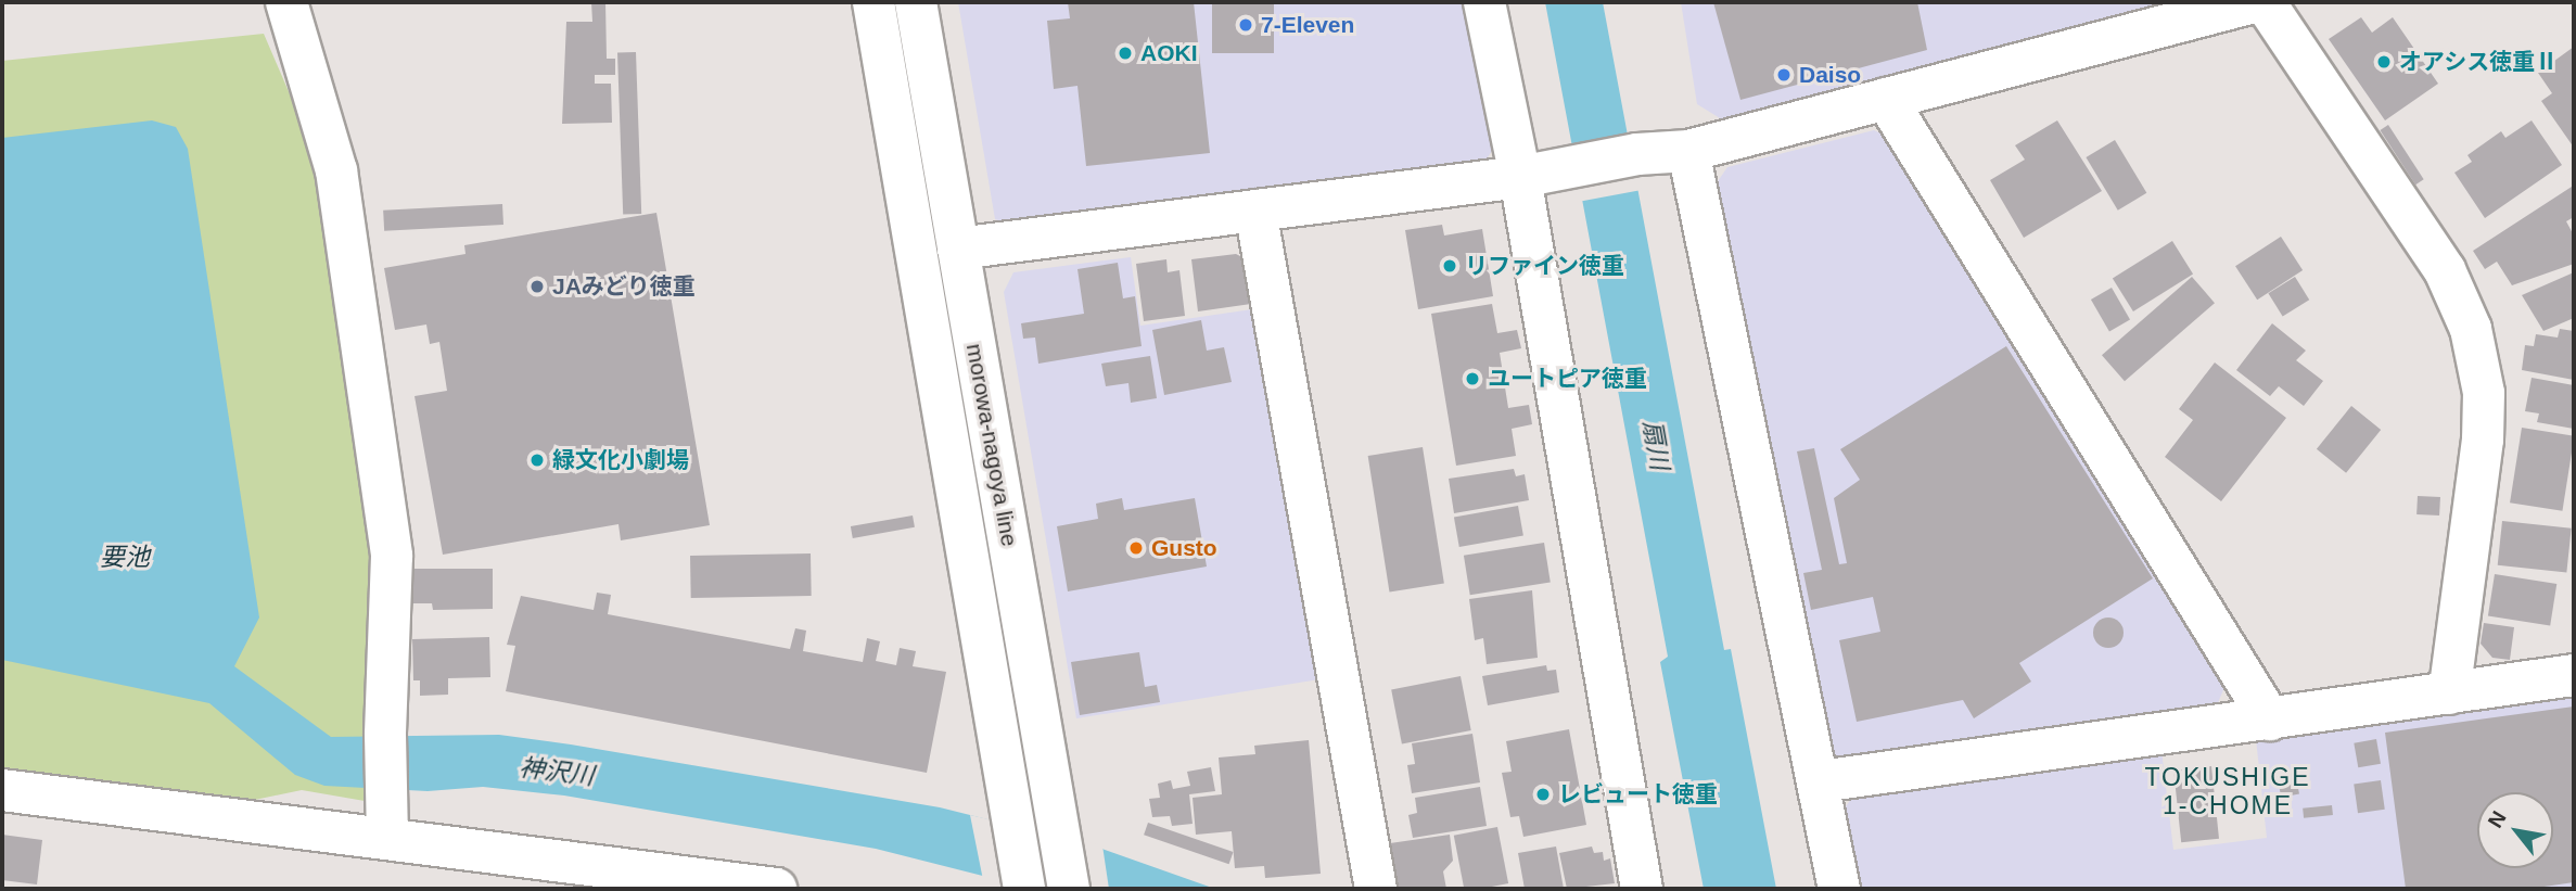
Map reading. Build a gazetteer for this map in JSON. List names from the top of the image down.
{
  "streets": {
    "street": ["morowa-nagoya line"]
  },
  "districts": ["TOKUSHIGE 1-CHOME"],
  "water": ["扇川", "要池", "神沢川"],
  "places": [
    "7-Eleven",
    "AOKI",
    "オアシス徳重Ⅱ",
    "Daiso",
    "リファイン徳重",
    "JAみどり徳重",
    "ユートピア徳重",
    "緑文化小劇場",
    "Gusto",
    "レビュート徳重"
  ],
  "north": "top left"
}
